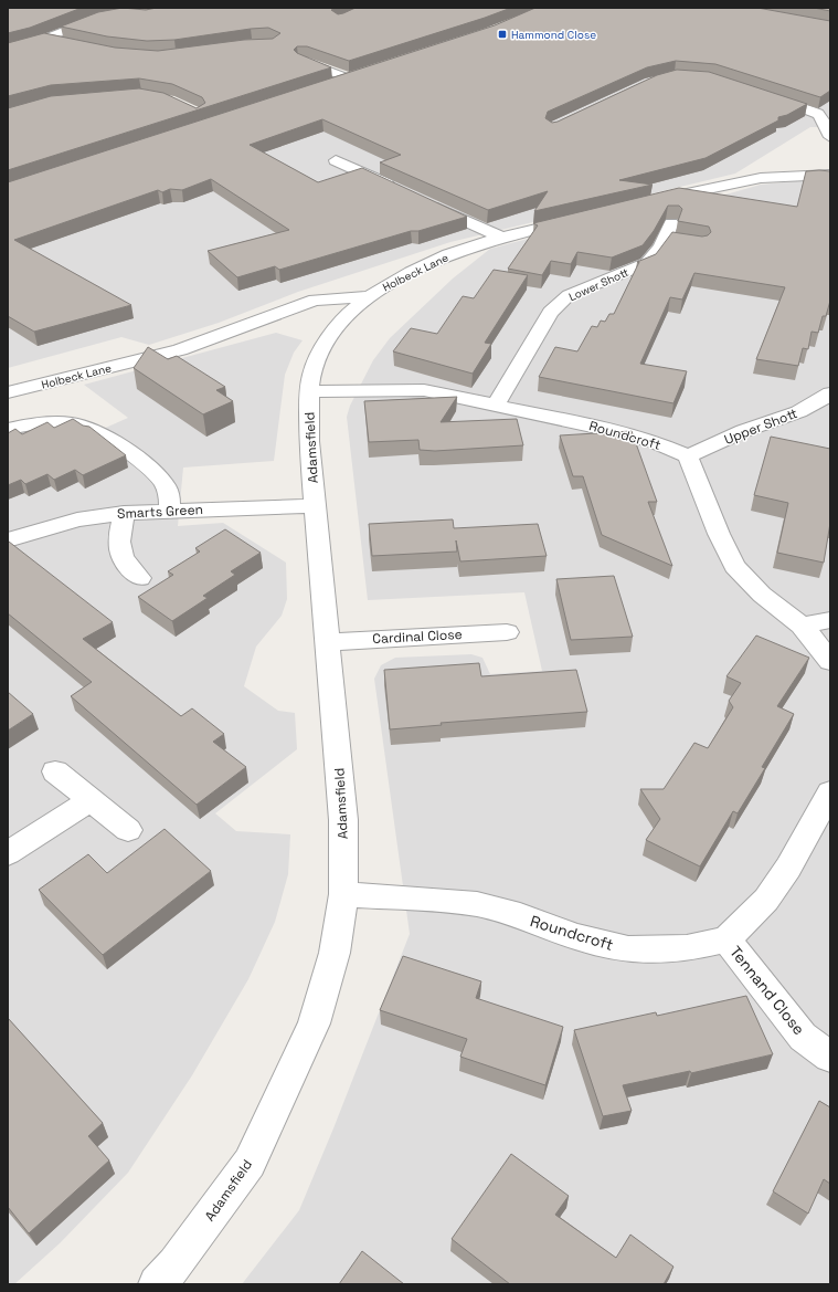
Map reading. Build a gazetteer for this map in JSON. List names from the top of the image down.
{
  "streets": {
    "street": [
      "Holbeck Lane",
      "Lower Shott",
      "Upper Shott",
      "Roundcroft",
      "Adamsfield",
      "Smarts Green",
      "Cardinal Close",
      "Tennand Close"
    ]
  },
  "crossings": [
    ["Holbeck Lane", "Adamsfield"],
    ["Lower Shott", "Roundcroft"],
    ["Upper Shott", "Roundcroft"],
    ["Roundcroft", "Adamsfield"],
    ["Roundcroft", "Tennand Close"],
    ["Adamsfield", "Smarts Green"],
    ["Adamsfield", "Cardinal Close"]
  ],
  "places": {
    "transit": ["Hammond Close"]
  }
}
